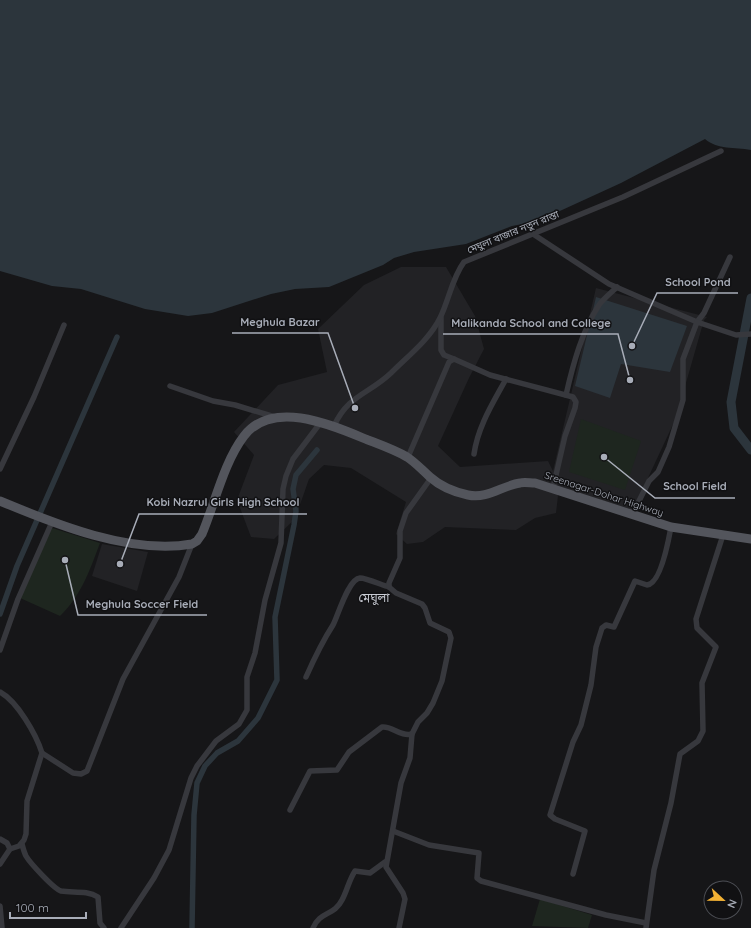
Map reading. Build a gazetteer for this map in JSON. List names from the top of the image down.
{
  "streets": {
    "main road": ["Sreenagar-Dohar Highway"],
    "street": ["মেঘুলা বাজার নতুন রাস্তা"]
  },
  "crossings": [
    ["মেঘুলা বাজার নতুন রাস্তা", "Sreenagar-Dohar Highway"]
  ],
  "districts": ["মেঘুলা"],
  "places": [
    "School Pond",
    "Malikanda School and College",
    "Meghula Bazar",
    "School Field",
    "Meghula Soccer Field",
    "Kobi Nazrul Girls High School"
  ],
  "scale_bar": "100 m",
  "north": "right"
}
